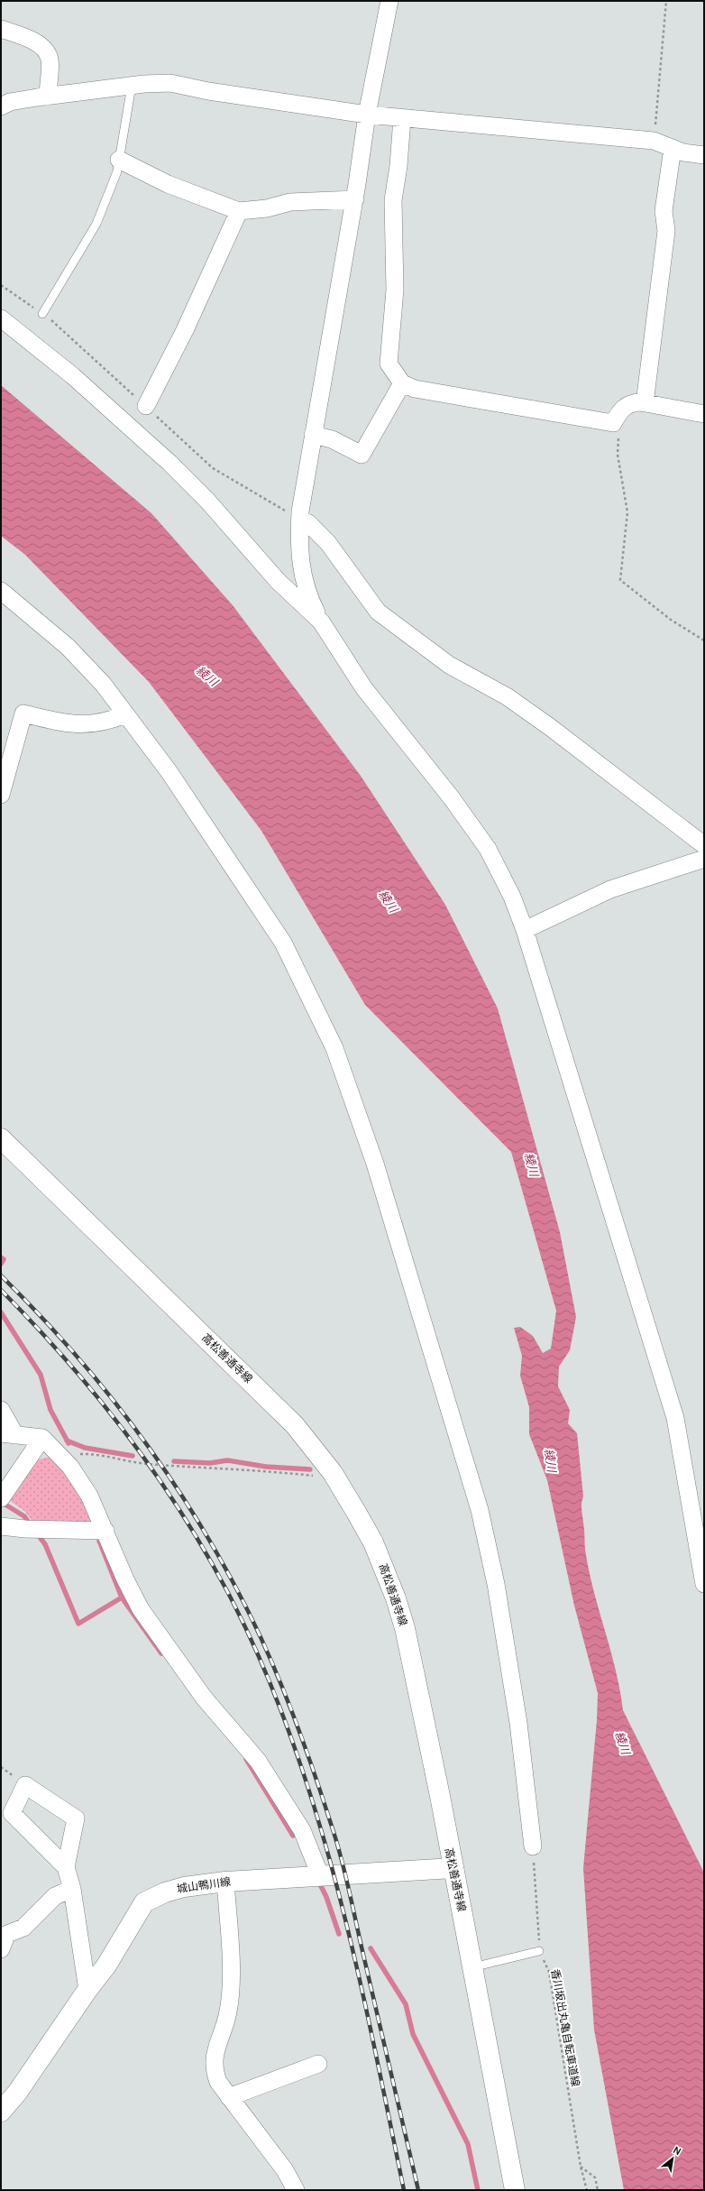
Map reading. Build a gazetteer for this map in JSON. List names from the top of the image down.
{
  "streets": {
    "main road": ["高松善通寺線", "城山鴨川線"],
    "path": ["香川坂出丸亀自転車道線"]
  },
  "crossings": [
    ["高松善通寺線", "城山鴨川線"]
  ],
  "water": ["綾川"],
  "north": "top right"
}
